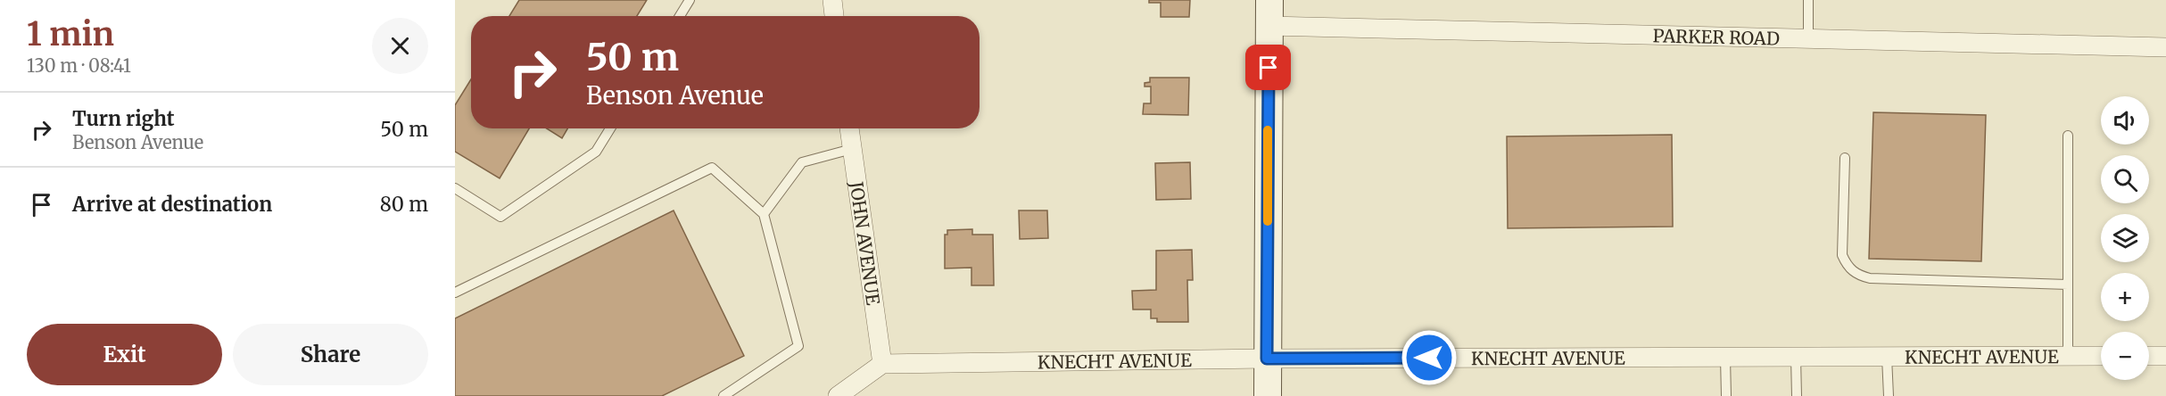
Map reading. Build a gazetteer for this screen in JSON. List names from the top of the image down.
{
  "streets": {
    "street": ["PARKER ROAD", "JOHN AVENUE", "KNECHT AVENUE"]
  },
  "crossings": [
    ["JOHN AVENUE", "KNECHT AVENUE"]
  ],
  "page": {
    "heading": ["1 min", "130 m · 08:41"],
    "turn": ["50 m", "Benson Avenue"],
    "list": [
      {
        "name": "Turn right",
        "note": "Benson Avenue",
        "value": "50 m"
      },
      {
        "name": "Arrive at destination",
        "value": "80 m"
      }
    ],
    "map_buttons": ["+", "−"],
    "buttons": ["Exit", "Share"]
  }
}
